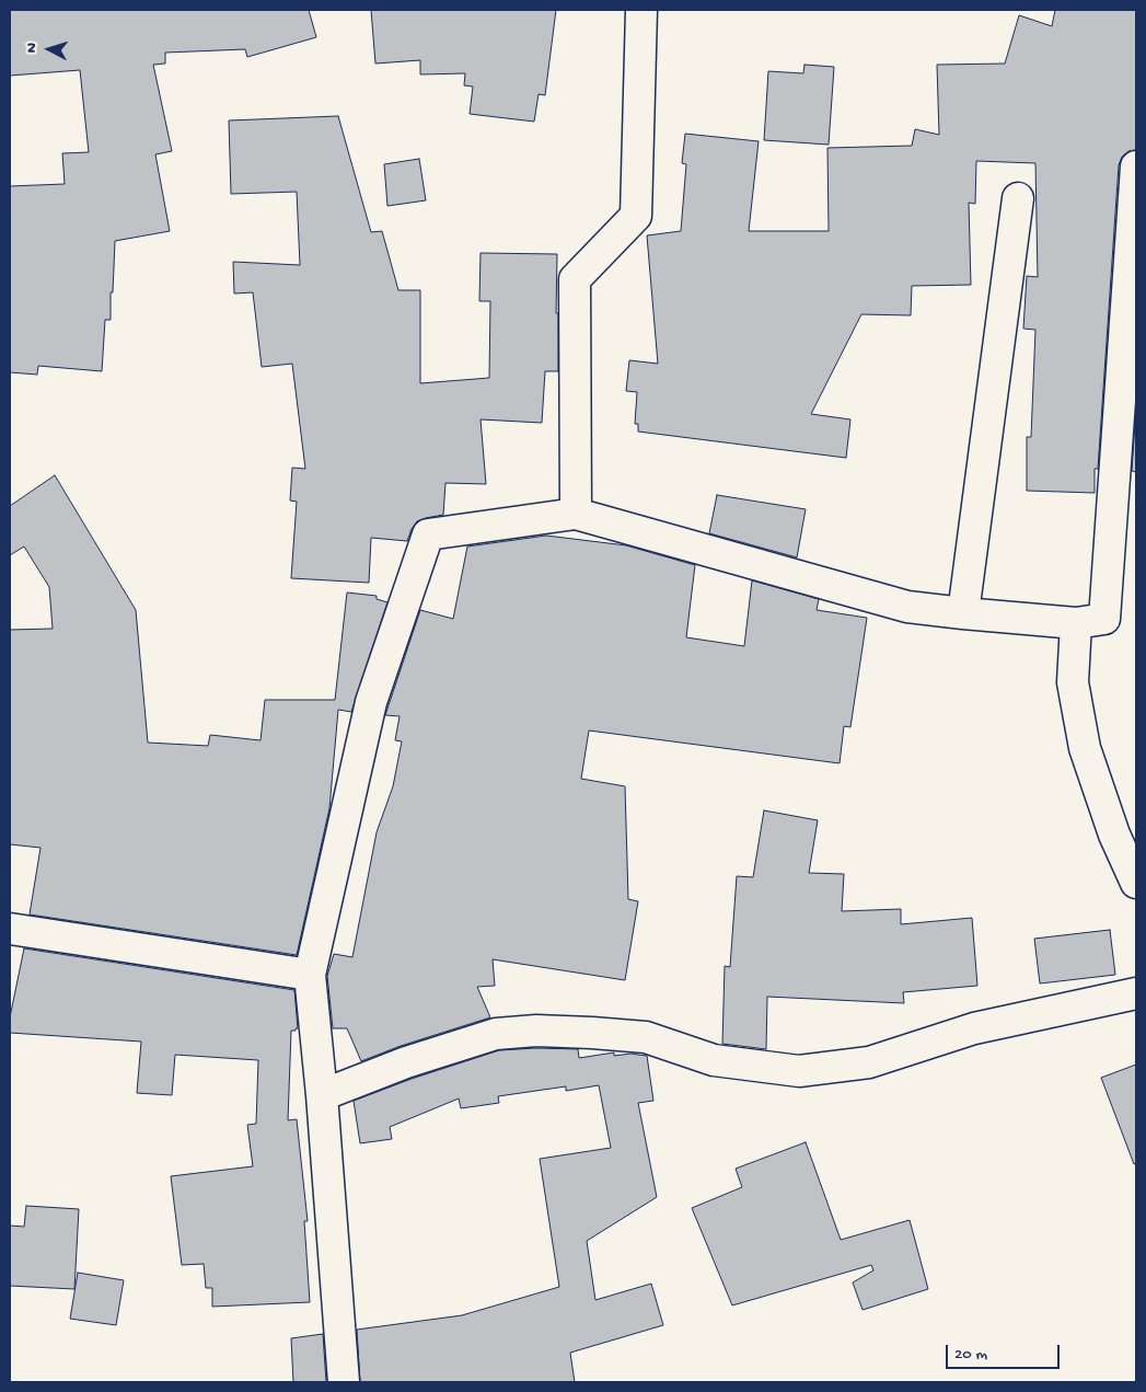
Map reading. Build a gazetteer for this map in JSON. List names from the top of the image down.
{
  "scale_bar": "20 m",
  "north": "left"
}
